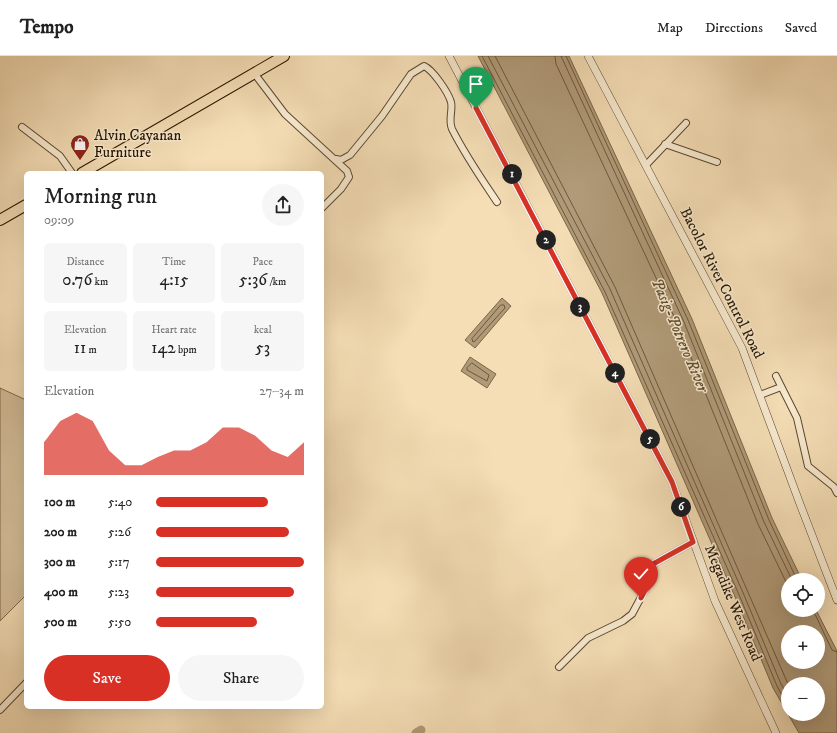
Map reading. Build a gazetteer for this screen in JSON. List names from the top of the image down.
{
  "streets": {
    "street": ["Bacolor River Control Road", "Megadike West Road"]
  },
  "water": ["Pasig-Potrero River"],
  "places": {
    "shop": ["Alvin Cayanan Furniture"]
  },
  "page": {
    "header": "Tempo",
    "nav": ["Map", "Directions", "Saved"],
    "pins": [
      "1",
      "2",
      "3",
      "4",
      "5",
      "6"
    ],
    "heading": ["Morning run", "09:09"],
    "stats": [
      ["Distance", "0.76 km"],
      ["Time", "4:15"],
      ["Pace", "5:36 /km"],
      ["Elevation", "11 m"],
      ["Heart rate", "142 bpm"],
      ["kcal", "53"]
    ],
    "chart": ["Elevation", "27–34 m"],
    "list": [
      {
        "name": "100 m",
        "note": "5:40"
      },
      {
        "name": "200 m",
        "note": "5:26"
      },
      {
        "name": "300 m",
        "note": "5:17"
      },
      {
        "name": "400 m",
        "note": "5:23"
      },
      {
        "name": "500 m",
        "note": "5:50"
      }
    ],
    "map_buttons": ["+", "−"],
    "buttons": ["Save", "Share"]
  }
}
